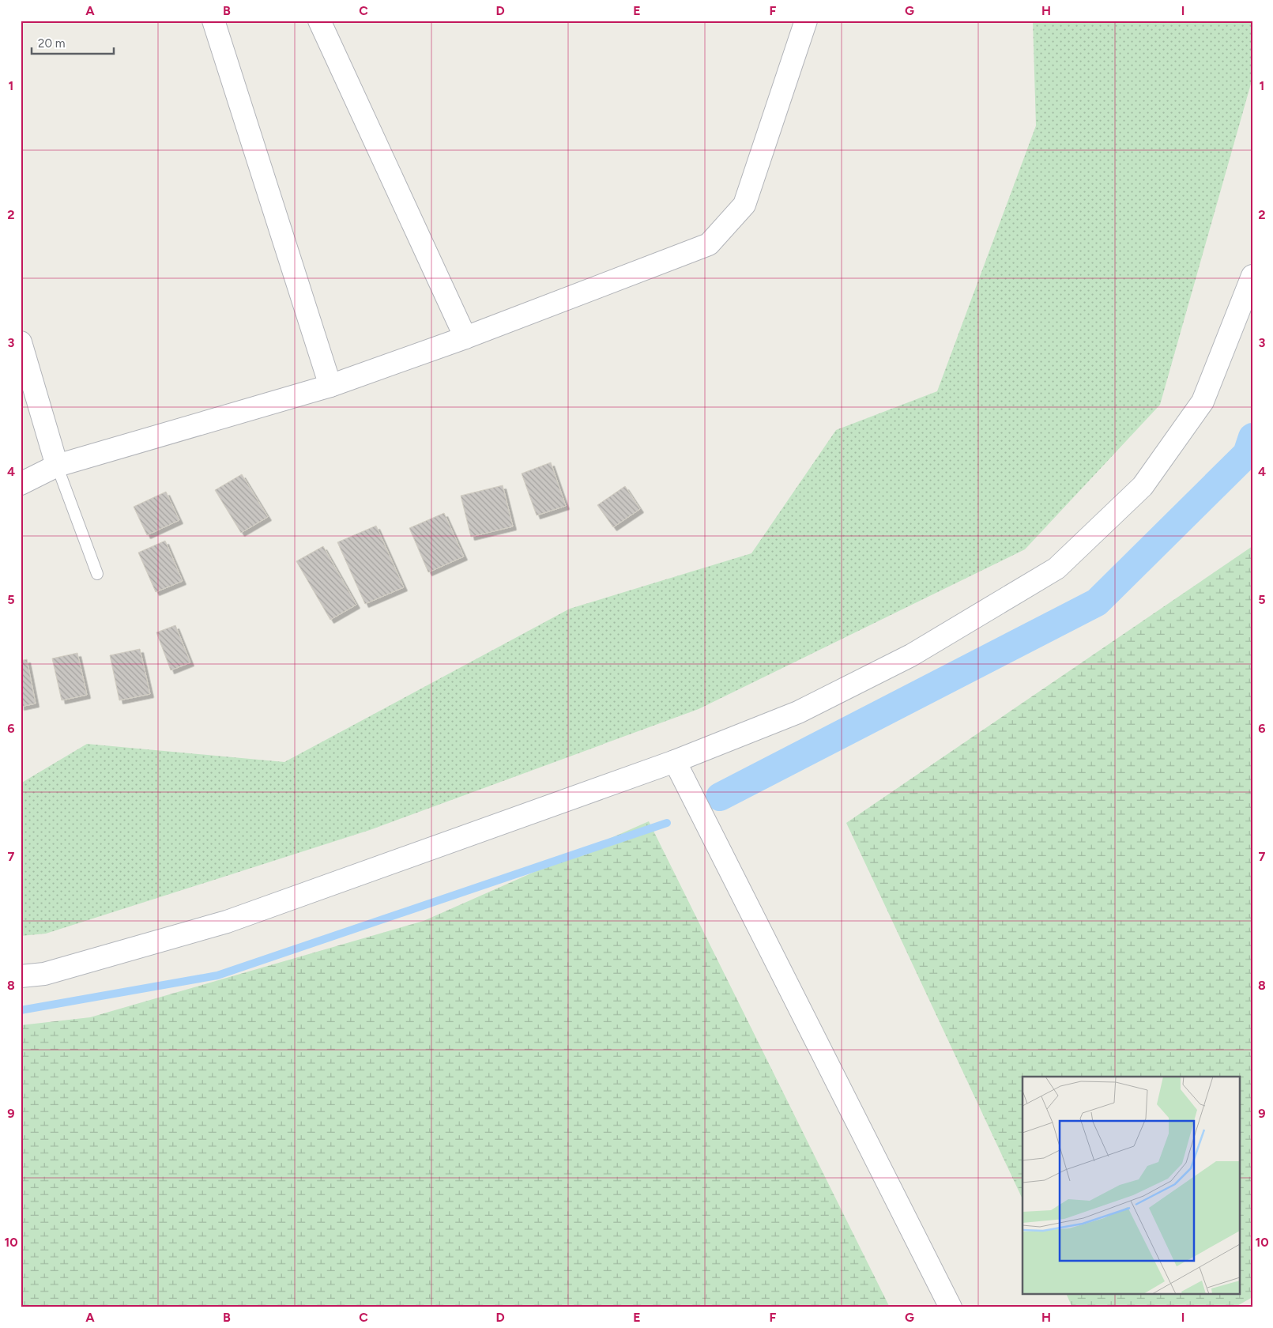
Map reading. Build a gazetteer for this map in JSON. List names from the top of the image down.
{
  "scale_bar": "20 m",
  "grid": {
    "columns": [
      "A",
      "B",
      "C",
      "D",
      "E",
      "F",
      "G",
      "H",
      "I"
    ],
    "rows": [
      "1",
      "2",
      "3",
      "4",
      "5",
      "6",
      "7",
      "8",
      "9",
      "10"
    ]
  }
}
